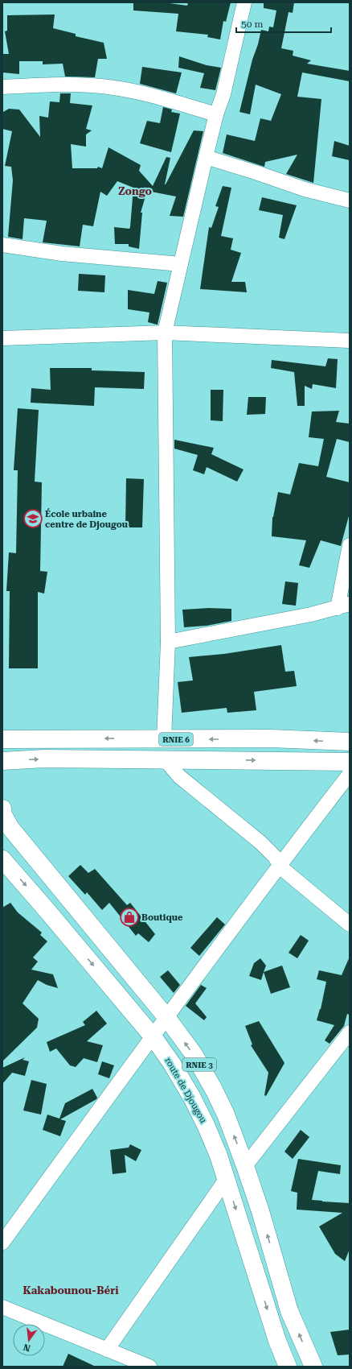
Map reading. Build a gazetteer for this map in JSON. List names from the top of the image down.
{
  "streets": {
    "main road": ["RNIE 6", "RNIE 3", "route de Djougou"]
  },
  "districts": ["Zongo", "Kakabounou-Béri"],
  "places": {
    "school or university": ["École urbaine centre de Djougou"],
    "shop": ["Boutique"]
  },
  "scale_bar": "50 m",
  "north": "bottom"
}
